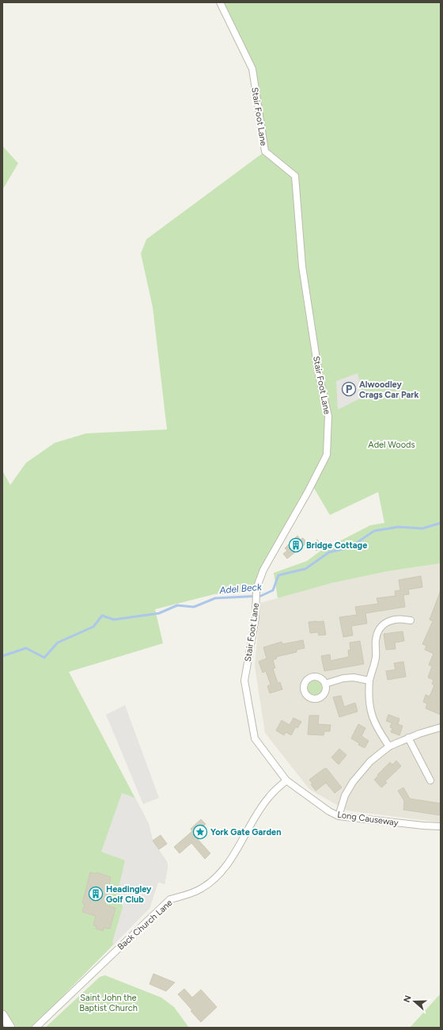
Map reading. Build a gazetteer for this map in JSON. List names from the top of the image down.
{
  "streets": {
    "street": ["Stair Foot Lane", "Long Causeway", "Back Church Lane"]
  },
  "crossings": [
    ["Stair Foot Lane", "Long Causeway"],
    ["Stair Foot Lane", "Back Church Lane"],
    ["Long Causeway", "Back Church Lane"]
  ],
  "water": ["Adel Beck"],
  "parks": ["Adel Woods", "Saint John the Baptist Church"],
  "places": {
    "parking": ["Alwoodley Crags Car Park"],
    "building": ["Bridge Cottage", "Headingley Golf Club"],
    "place": ["York Gate Garden"]
  },
  "north": "left"
}
